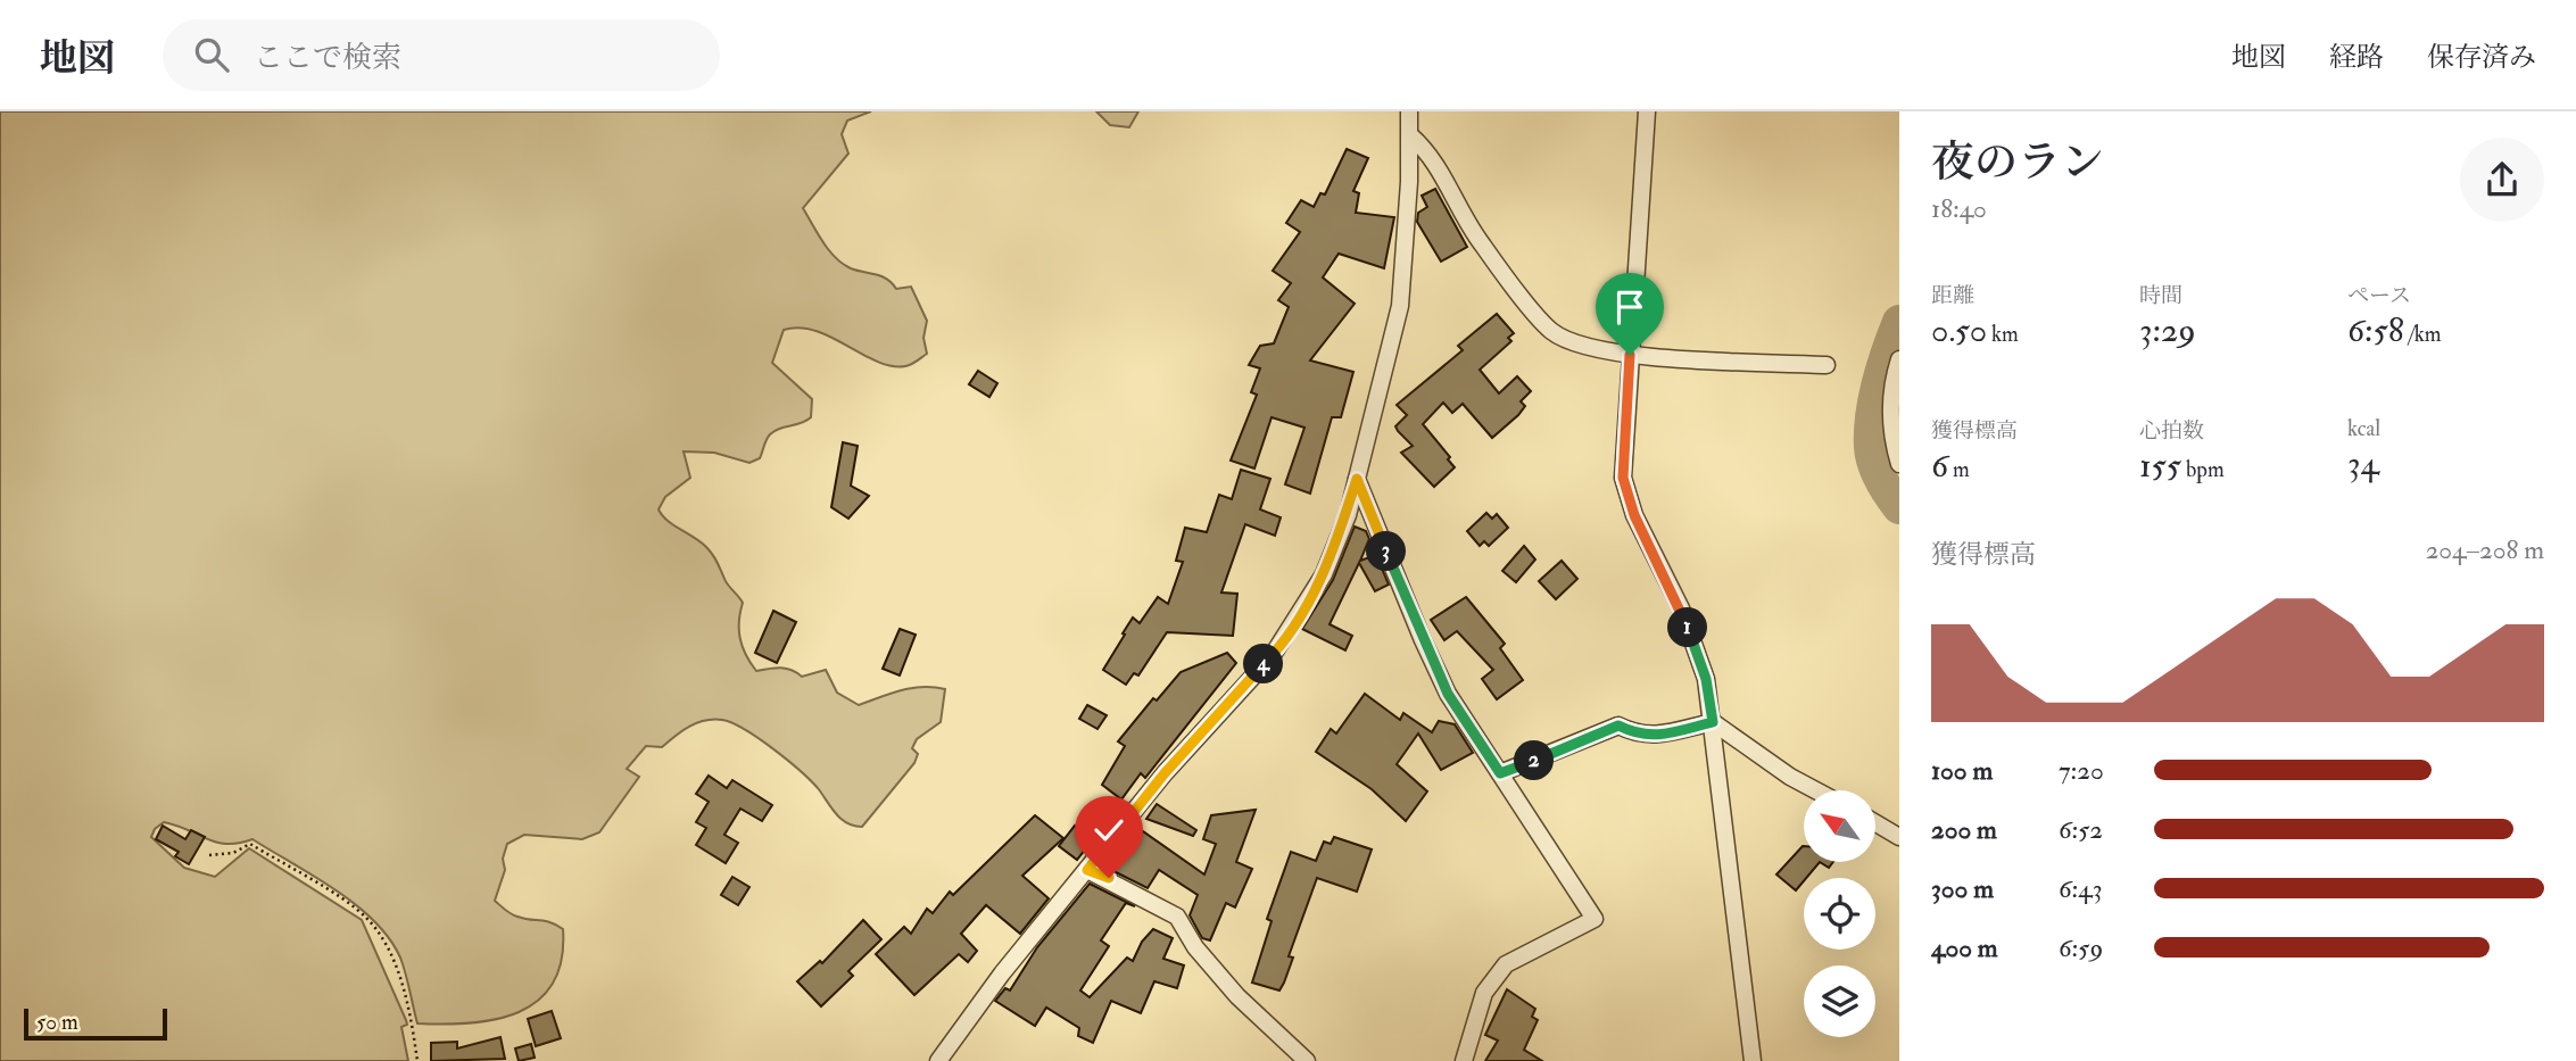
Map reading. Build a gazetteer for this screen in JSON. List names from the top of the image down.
{
  "scale_bar": "50 m",
  "north": "top left",
  "page": {
    "header": "地図",
    "search": "ここで検索",
    "nav": ["地図", "経路", "保存済み"],
    "heading": ["夜のラン", "18:40"],
    "stats": [
      ["距離", "0.50 km"],
      ["時間", "3:29"],
      ["ペース", "6:58 /km"],
      ["獲得標高", "6 m"],
      ["心拍数", "155 bpm"],
      ["kcal", "34"]
    ],
    "chart": ["獲得標高", "204–208 m"],
    "pins": [
      "3",
      "1",
      "4",
      "2"
    ],
    "list": [
      {
        "name": "100 m",
        "note": "7:20"
      },
      {
        "name": "200 m",
        "note": "6:52"
      },
      {
        "name": "300 m",
        "note": "6:43"
      },
      {
        "name": "400 m",
        "note": "6:59"
      }
    ],
    "scale": "50 m"
  }
}
